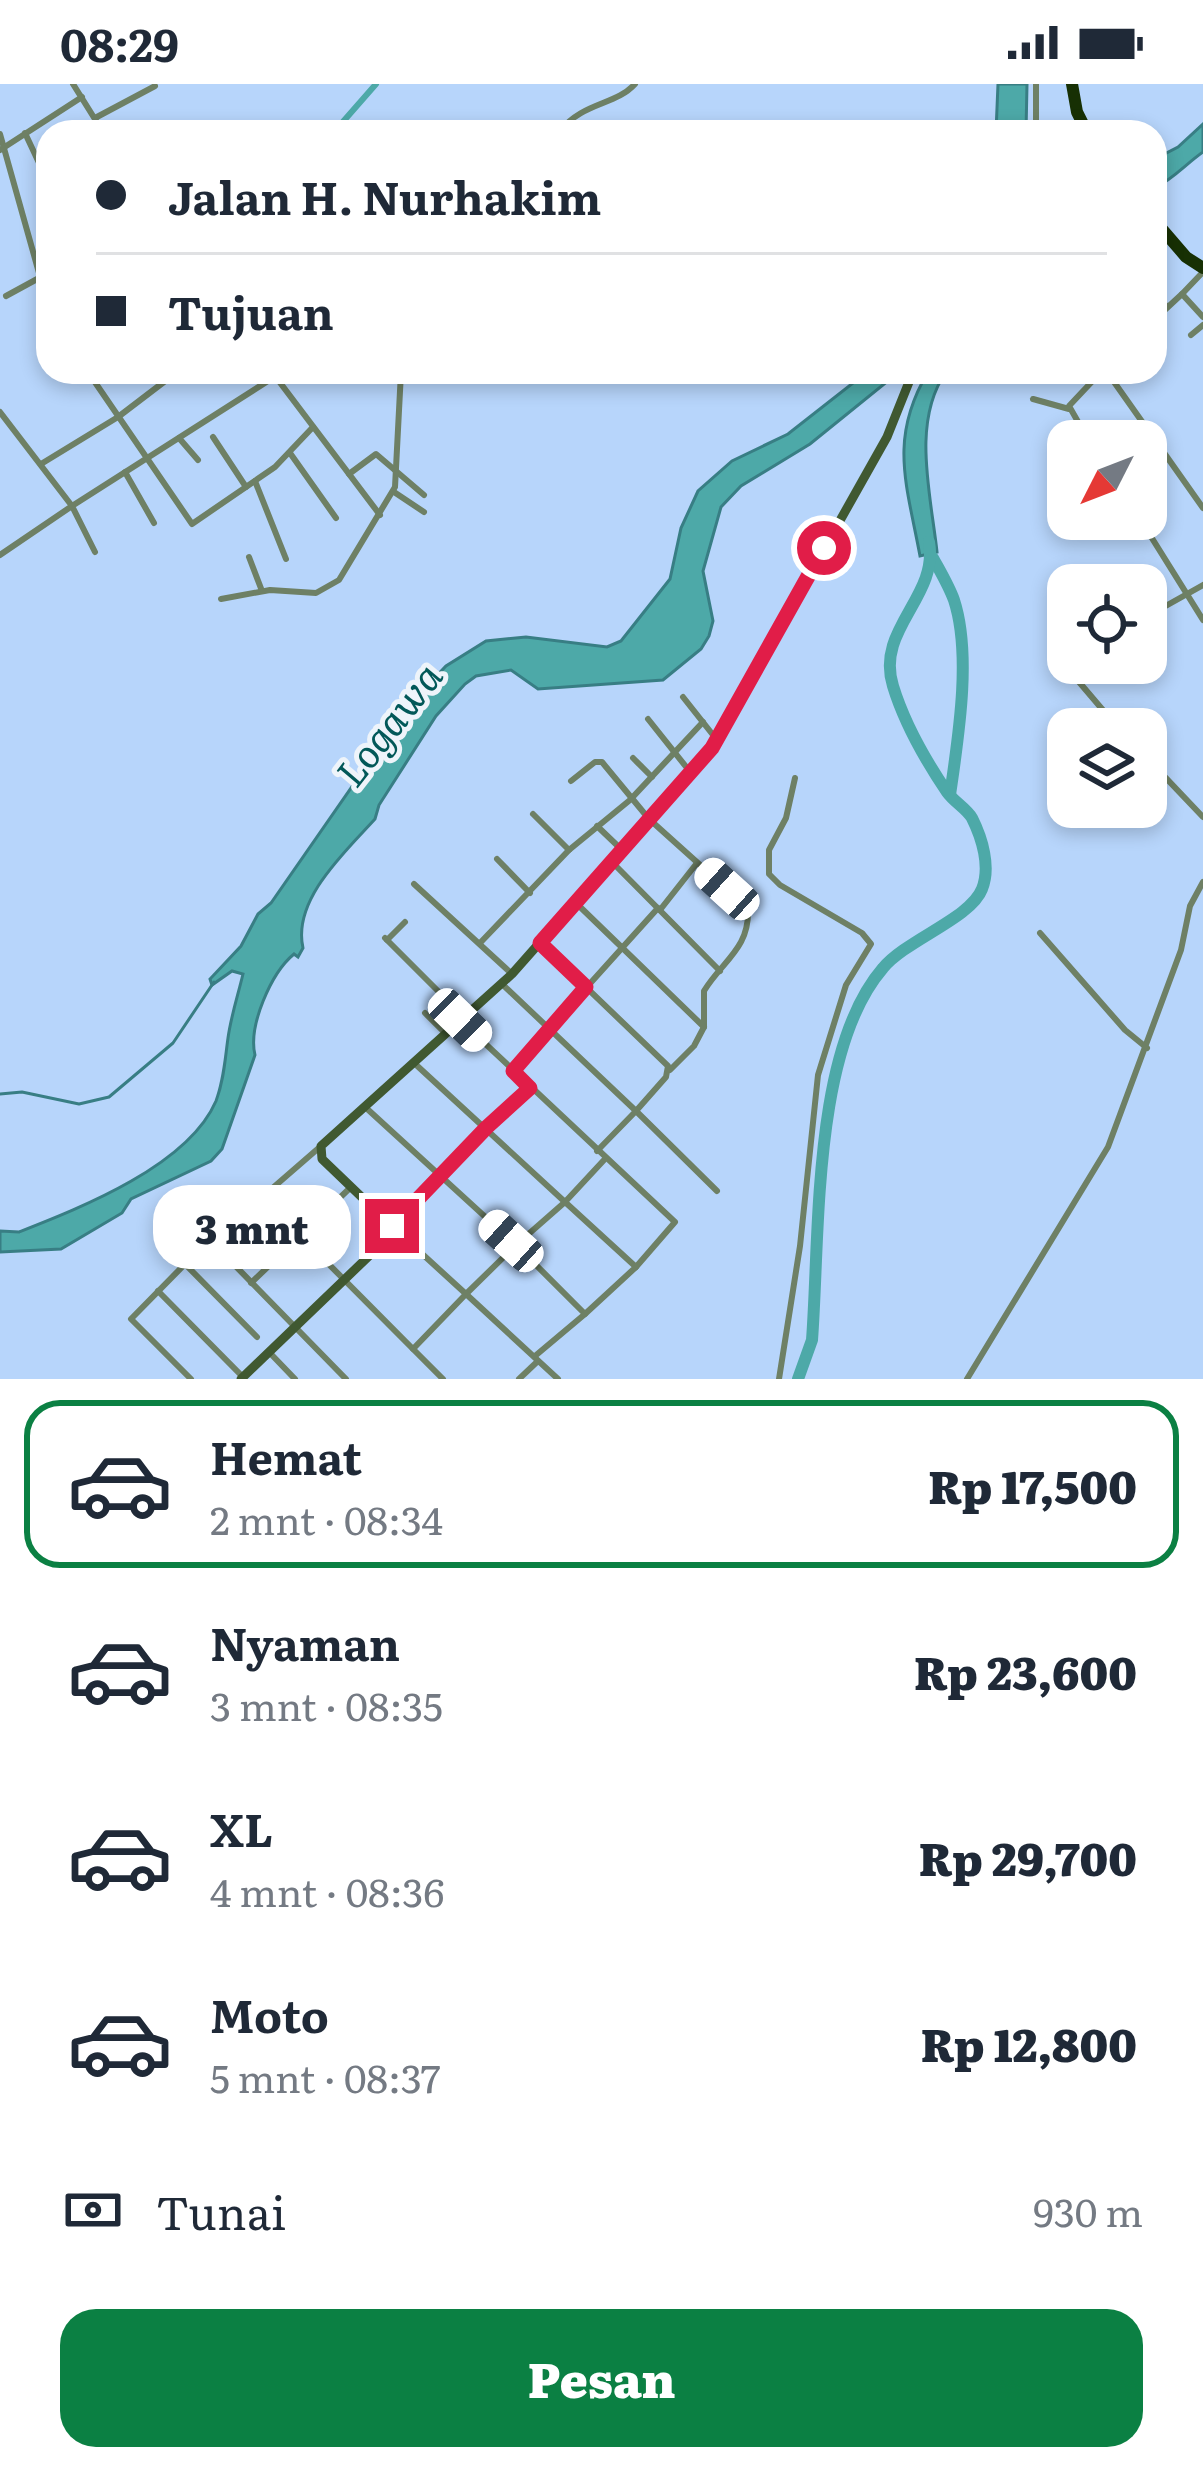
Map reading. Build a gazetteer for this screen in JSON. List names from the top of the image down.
{
  "water": ["Logawa"],
  "north": "bottom left",
  "page": {
    "status": "08:29",
    "banner": ["Jalan H. Nurhakim", "Tujuan"],
    "bubble": "3 mnt",
    "list": [
      {
        "name": "Hemat",
        "note": "2 mnt · 08:34",
        "value": "Rp 17,500"
      },
      {
        "name": "Nyaman",
        "note": "3 mnt · 08:35",
        "value": "Rp 23,600"
      },
      {
        "name": "XL",
        "note": "4 mnt · 08:36",
        "value": "Rp 29,700"
      },
      {
        "name": "Moto",
        "note": "5 mnt · 08:37",
        "value": "Rp 12,800"
      }
    ],
    "pay": ["Tunai", "930 m"],
    "buttons": "Pesan"
  }
}
